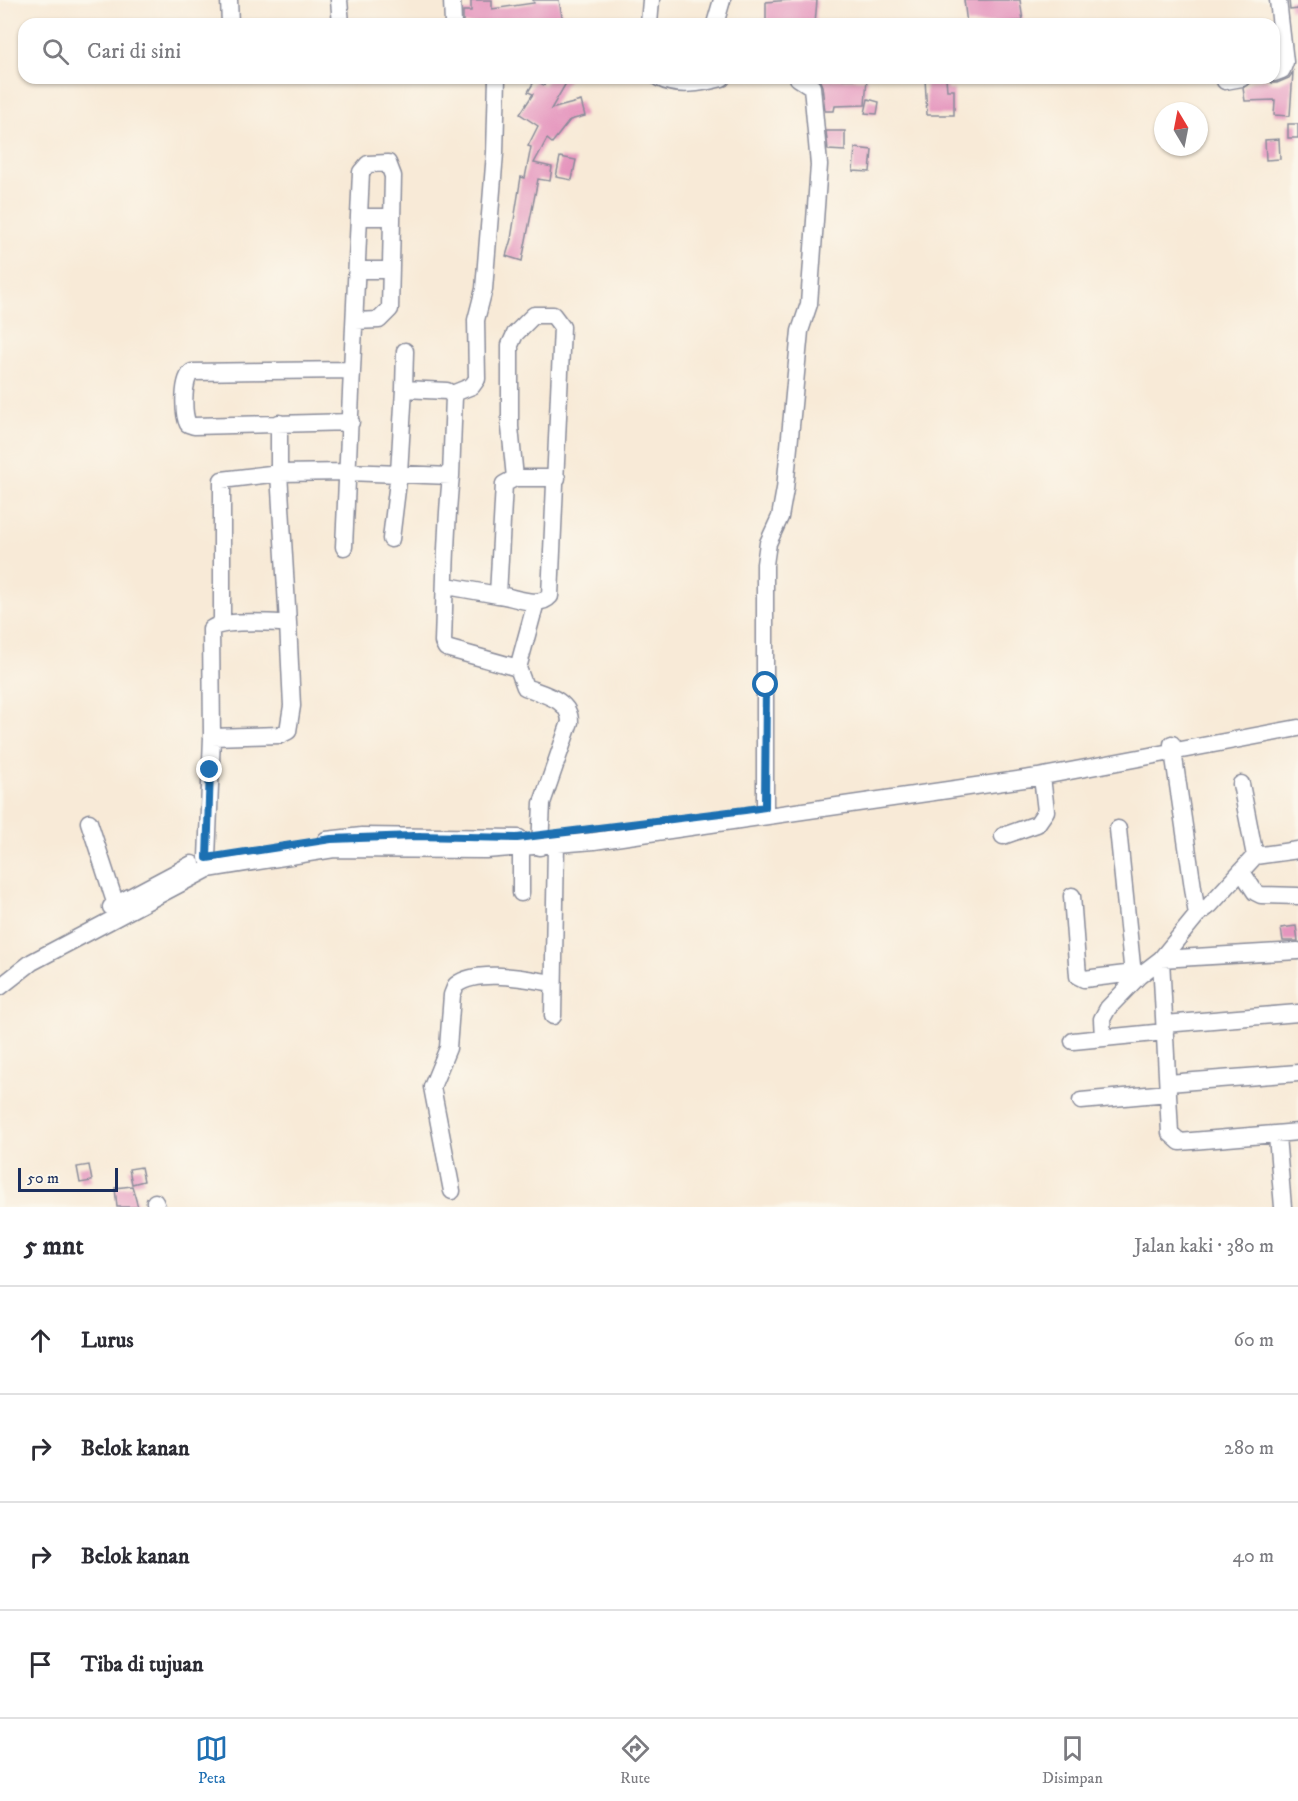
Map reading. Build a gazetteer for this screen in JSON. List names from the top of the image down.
{
  "scale_bar": "50 m",
  "north": "top",
  "page": {
    "search": "Cari di sini",
    "scale": "50 m",
    "heading": ["5 mnt", "Jalan kaki · 380 m"],
    "list": [
      ["Lurus", "60 m"],
      ["Belok kanan", "280 m"],
      ["Belok kanan", "40 m"],
      "Tiba di tujuan"
    ],
    "nav": ["Peta", "Rute", "Disimpan"]
  }
}
